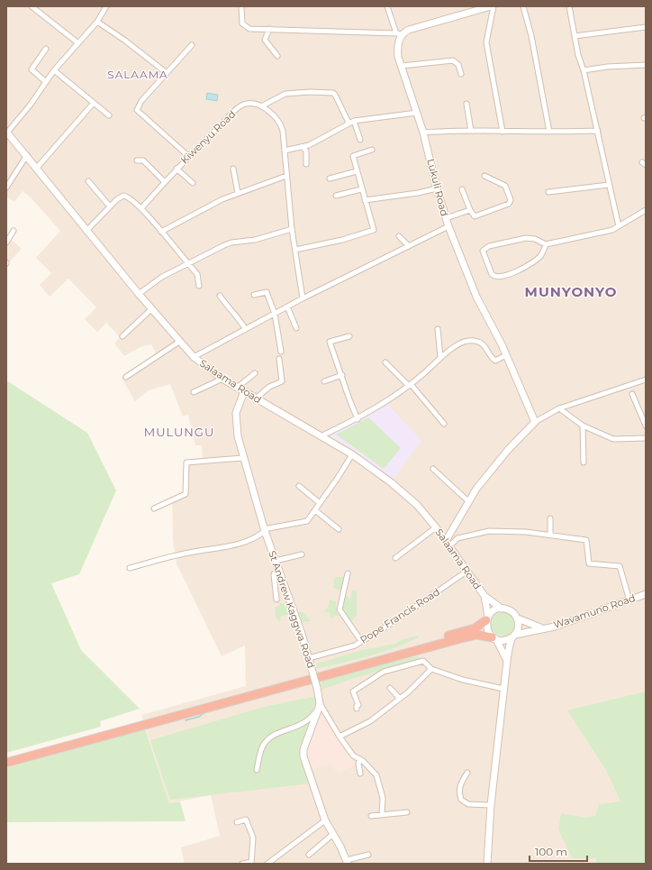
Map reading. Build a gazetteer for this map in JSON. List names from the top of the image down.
{
  "streets": {
    "street": [
      "Kiwenyu Road",
      "Lukuli Road",
      "Salaama Road",
      "St Andrew Kaggwa Road",
      "Wavamuno Road",
      "Pope Francis Road"
    ]
  },
  "crossings": [
    ["Salaama Road", "St Andrew Kaggwa Road"],
    ["Salaama Road", "Wavamuno Road"],
    ["Salaama Road", "Pope Francis Road"],
    ["St Andrew Kaggwa Road", "Pope Francis Road"]
  ],
  "districts": ["SALAAMA", "MUNYONYO", "MULUNGU"],
  "scale_bar": "100 m"
}
